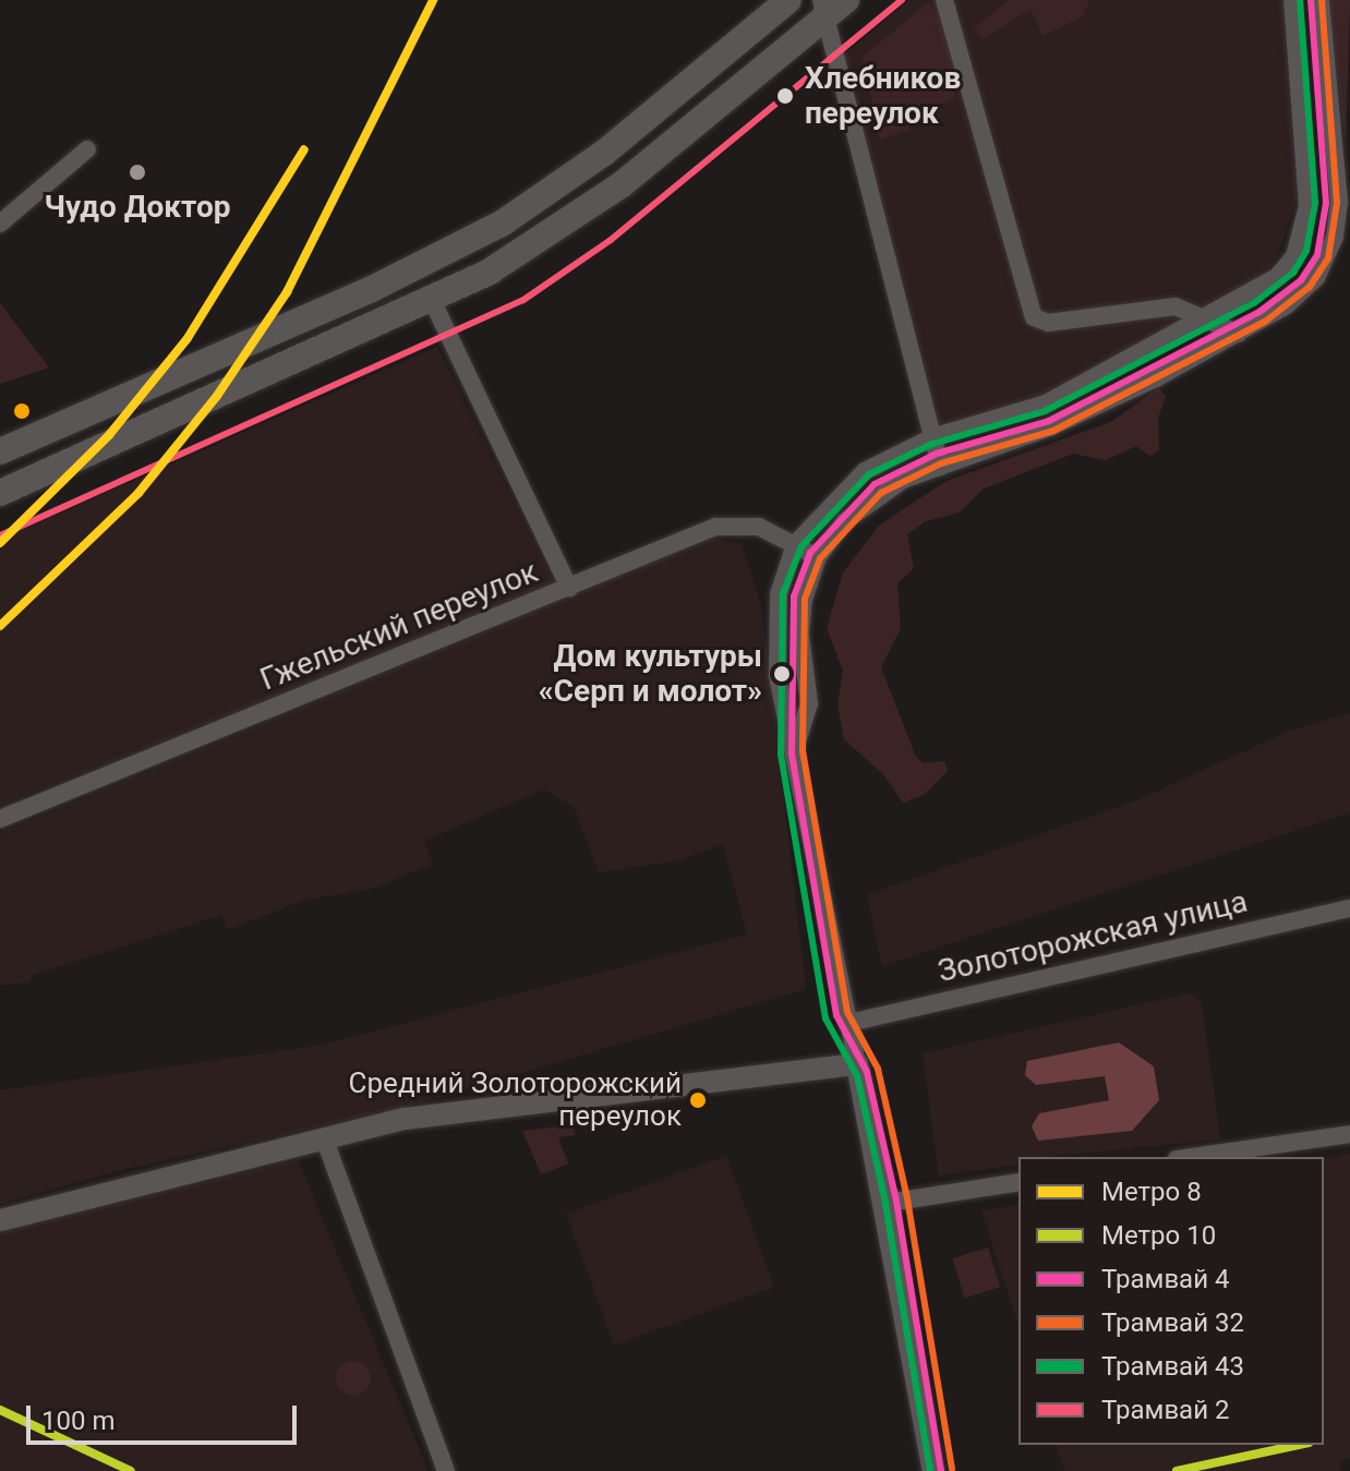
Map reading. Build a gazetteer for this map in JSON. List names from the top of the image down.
{
  "streets": {
    "street": ["Гжельский переулок", "Золоторожская улица"]
  },
  "places": [
    "Хлебников переулок",
    "Чудо Доктор",
    "Дом культуры «Серп и молот»",
    "Средний Золоторожский переулок"
  ],
  "lines": [
    "metro line 8",
    "tram line 4",
    "tram line 32",
    "tram line 2",
    "tram line 43",
    "metro line 10"
  ],
  "legend": [
    "Метро 8",
    "Метро 10",
    "Трамвай 4",
    "Трамвай 32",
    "Трамвай 43",
    "Трамвай 2"
  ],
  "scale_bar": "100 m"
}
